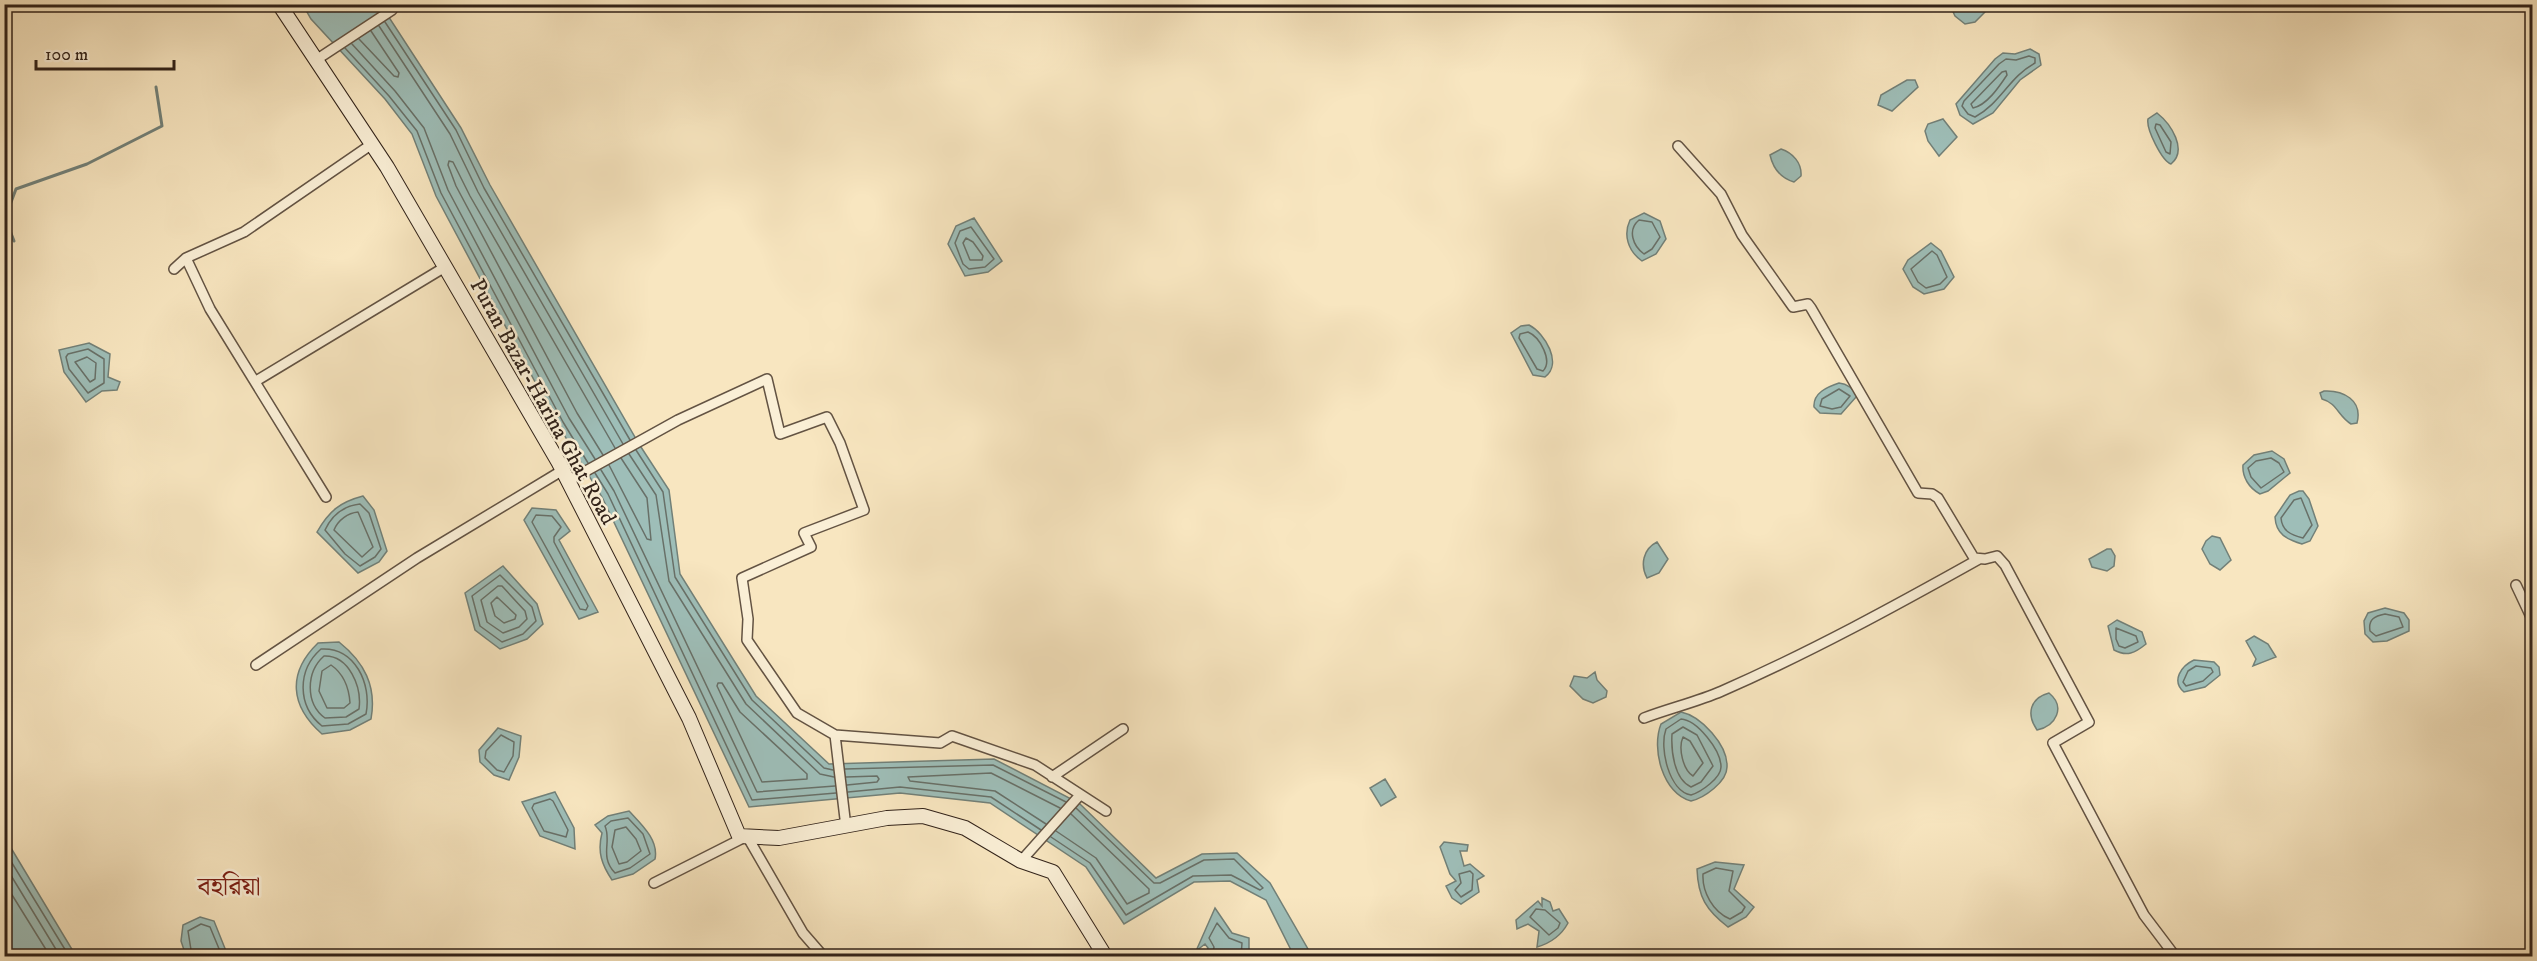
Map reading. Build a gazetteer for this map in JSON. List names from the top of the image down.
{
  "streets": {
    "main road": ["Puran Bazar-Harina Ghat Road"]
  },
  "districts": ["বহরিয়া"],
  "scale_bar": "100 m"
}
